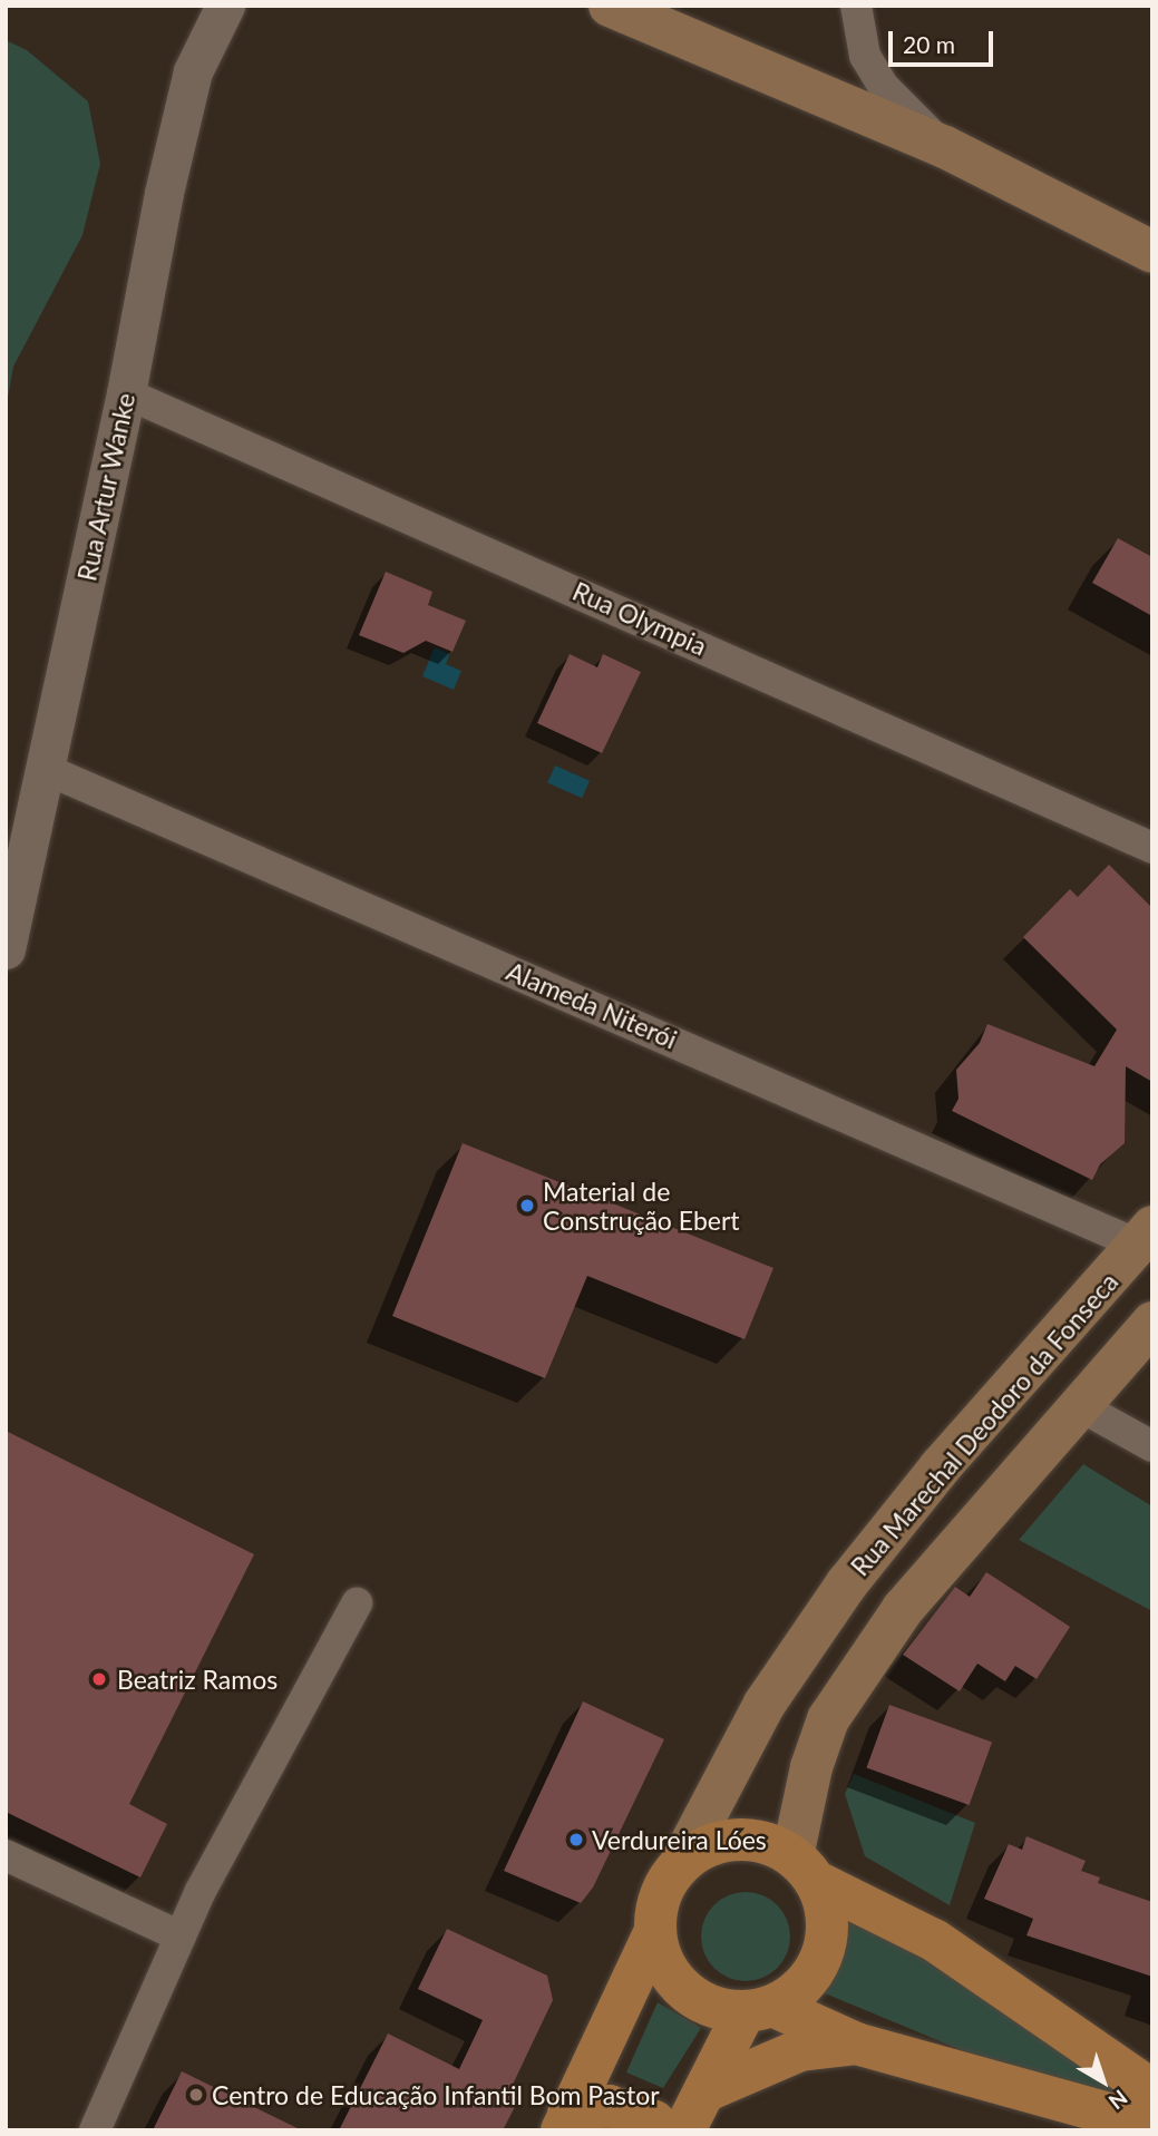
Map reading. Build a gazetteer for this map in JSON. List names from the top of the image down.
{
  "streets": {
    "main road": ["Rua Marechal Deodoro da Fonseca"],
    "street": ["Rua Artur Wanke", "Rua Olympia", "Alameda Niterói"]
  },
  "crossings": [
    ["Rua Artur Wanke", "Rua Olympia"],
    ["Rua Artur Wanke", "Alameda Niterói"],
    ["Alameda Niterói", "Rua Marechal Deodoro da Fonseca"]
  ],
  "places": [
    "Material de Construção Ebert",
    "Beatriz Ramos",
    "Verdureira Lóes",
    "Centro de Educação Infantil Bom Pastor"
  ],
  "scale_bar": "20 m",
  "north": "bottom right"
}
